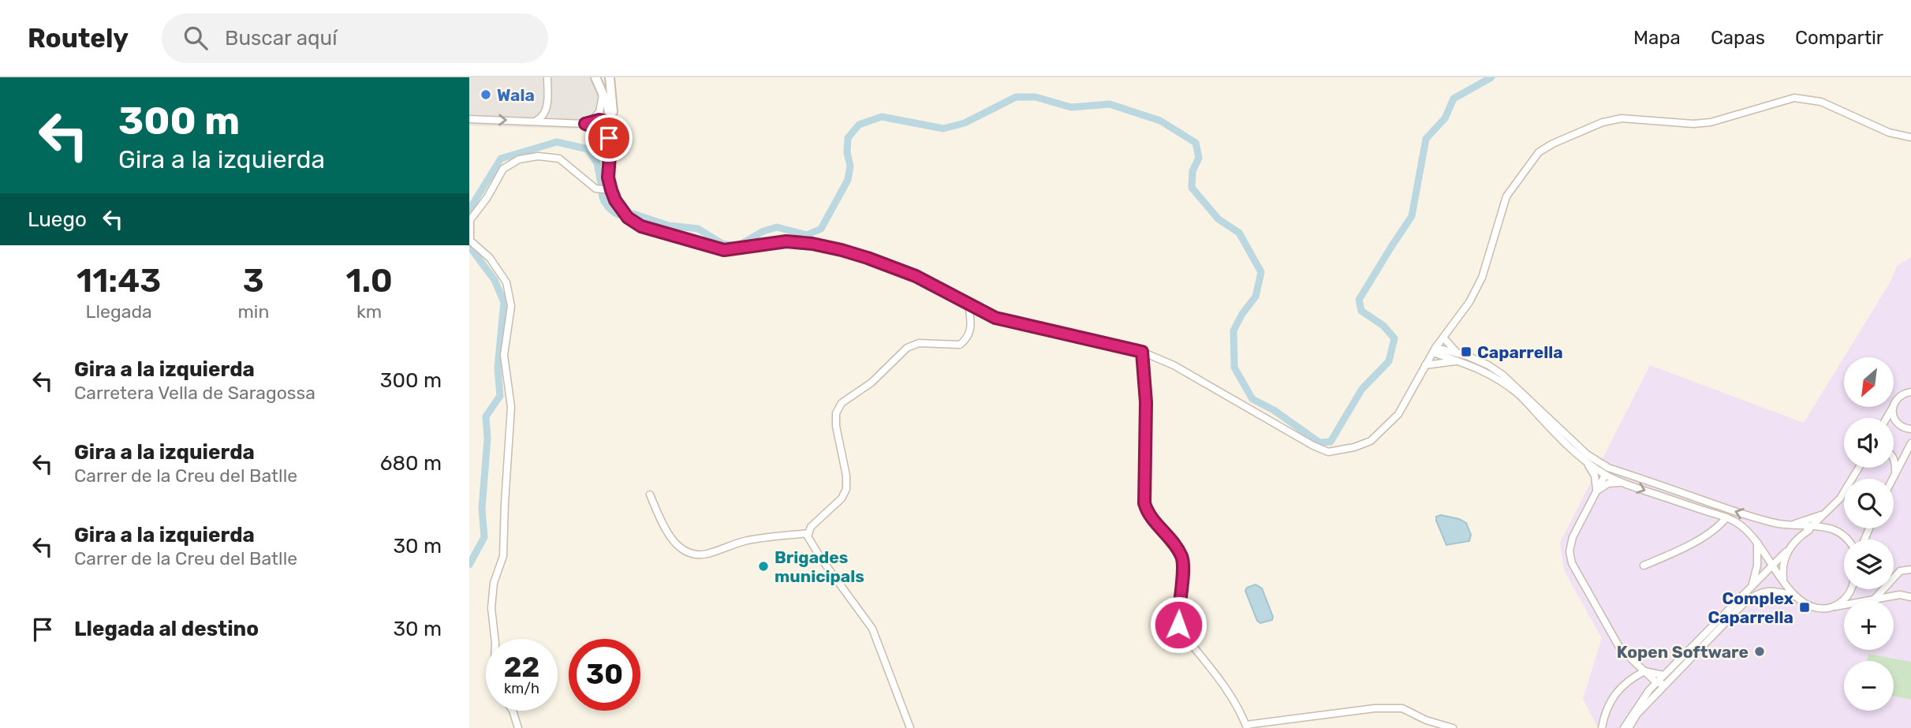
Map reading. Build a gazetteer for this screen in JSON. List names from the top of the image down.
{
  "places": {
    "other": ["Wala", "Brigades municipals", "Kopen Software"],
    "transit": ["Caparrella", "Complex Caparrella"]
  },
  "north": "bottom left",
  "page": {
    "header": "Routely",
    "search": "Buscar aquí",
    "nav": ["Mapa", "Capas", "Compartir"],
    "turn": ["300 m", "Gira a la izquierda"],
    "then": "Luego",
    "eta": [
      "11:43",
      "Llegada",
      "3",
      "min",
      "1.0",
      "km"
    ],
    "list": [
      {
        "name": "Gira a la izquierda",
        "note": "Carretera Vella de Saragossa",
        "value": "300 m"
      },
      {
        "name": "Gira a la izquierda",
        "note": "Carrer de la Creu del Batlle",
        "value": "680 m"
      },
      {
        "name": "Gira a la izquierda",
        "note": "Carrer de la Creu del Batlle",
        "value": "30 m"
      },
      {
        "name": "Llegada al destino",
        "value": "30 m"
      }
    ],
    "map_buttons": ["+", "−"],
    "speed": "22 km/h",
    "limit": "30"
  }
}
